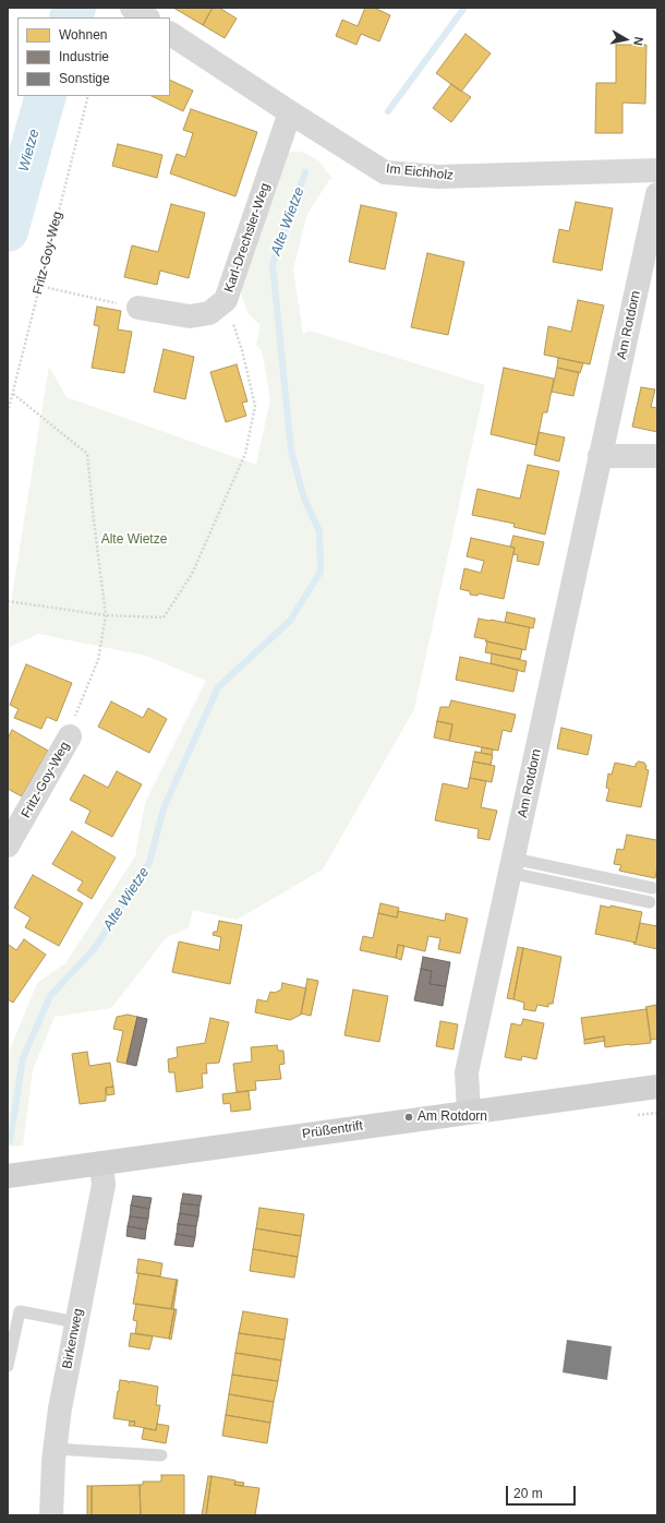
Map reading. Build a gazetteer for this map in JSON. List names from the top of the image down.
{
  "streets": {
    "main road": ["Prüßentrift"],
    "street": [
      "Im Eichholz",
      "Karl-Drechsler-Weg",
      "Fritz-Goy-Weg",
      "Am Rotdorn",
      "Birkenweg"
    ]
  },
  "crossings": [
    ["Im Eichholz", "Karl-Drechsler-Weg"],
    ["Am Rotdorn", "Prüßentrift"],
    ["Prüßentrift", "Birkenweg"]
  ],
  "water": ["Wietze", "Alte Wietze"],
  "parks": ["Alte Wietze"],
  "places": ["Am Rotdorn"],
  "legend": ["Wohnen", "Industrie", "Sonstige"],
  "scale_bar": "20 m",
  "north": "right"
}
